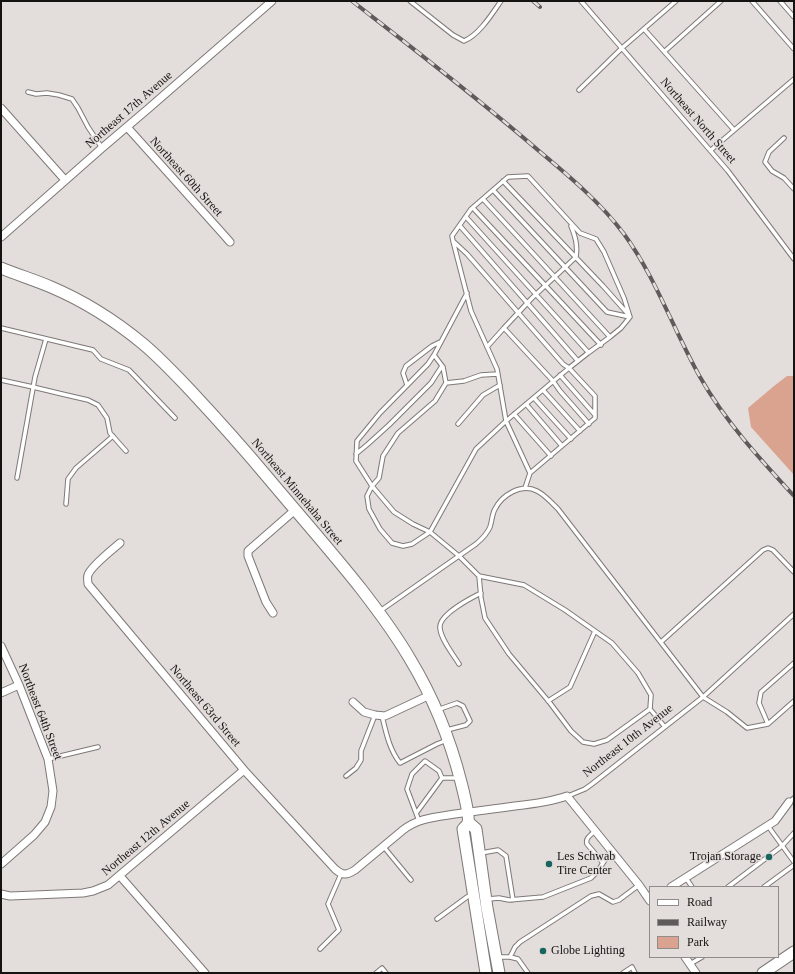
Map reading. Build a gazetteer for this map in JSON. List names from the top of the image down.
{
  "streets": {
    "main road": ["Northeast Minnehaha Street"],
    "street": [
      "Northeast 17th Avenue",
      "Northeast 60th Street",
      "Northeast 63rd Street",
      "Northeast 64th Street",
      "Northeast 10th Avenue",
      "Northeast 12th Avenue"
    ],
    "lane": ["Northeast North Street"]
  },
  "crossings": [
    ["Northeast 17th Avenue", "Northeast 60th Street"],
    ["Northeast Minnehaha Street", "Northeast 10th Avenue"],
    ["Northeast 63rd Street", "Northeast 12th Avenue"]
  ],
  "places": ["Trojan Storage", "Les Schwab Tire Center", "Globe Lighting"],
  "legend": ["Road", "Railway", "Park"]
}
